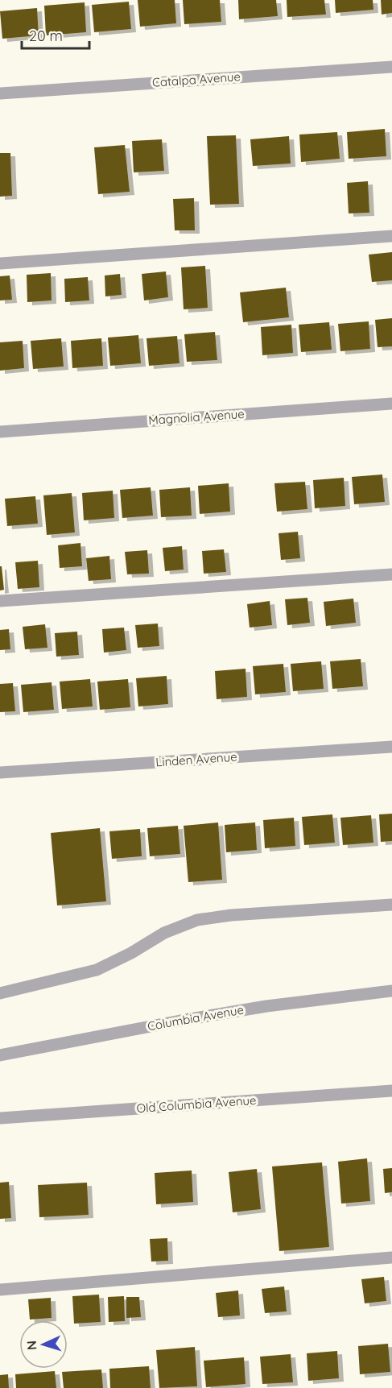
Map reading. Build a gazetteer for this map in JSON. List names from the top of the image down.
{
  "streets": {
    "street": [
      "Catalpa Avenue",
      "Magnolia Avenue",
      "Linden Avenue",
      "Columbia Avenue",
      "Old Columbia Avenue"
    ]
  },
  "scale_bar": "20 m",
  "north": "left"
}
